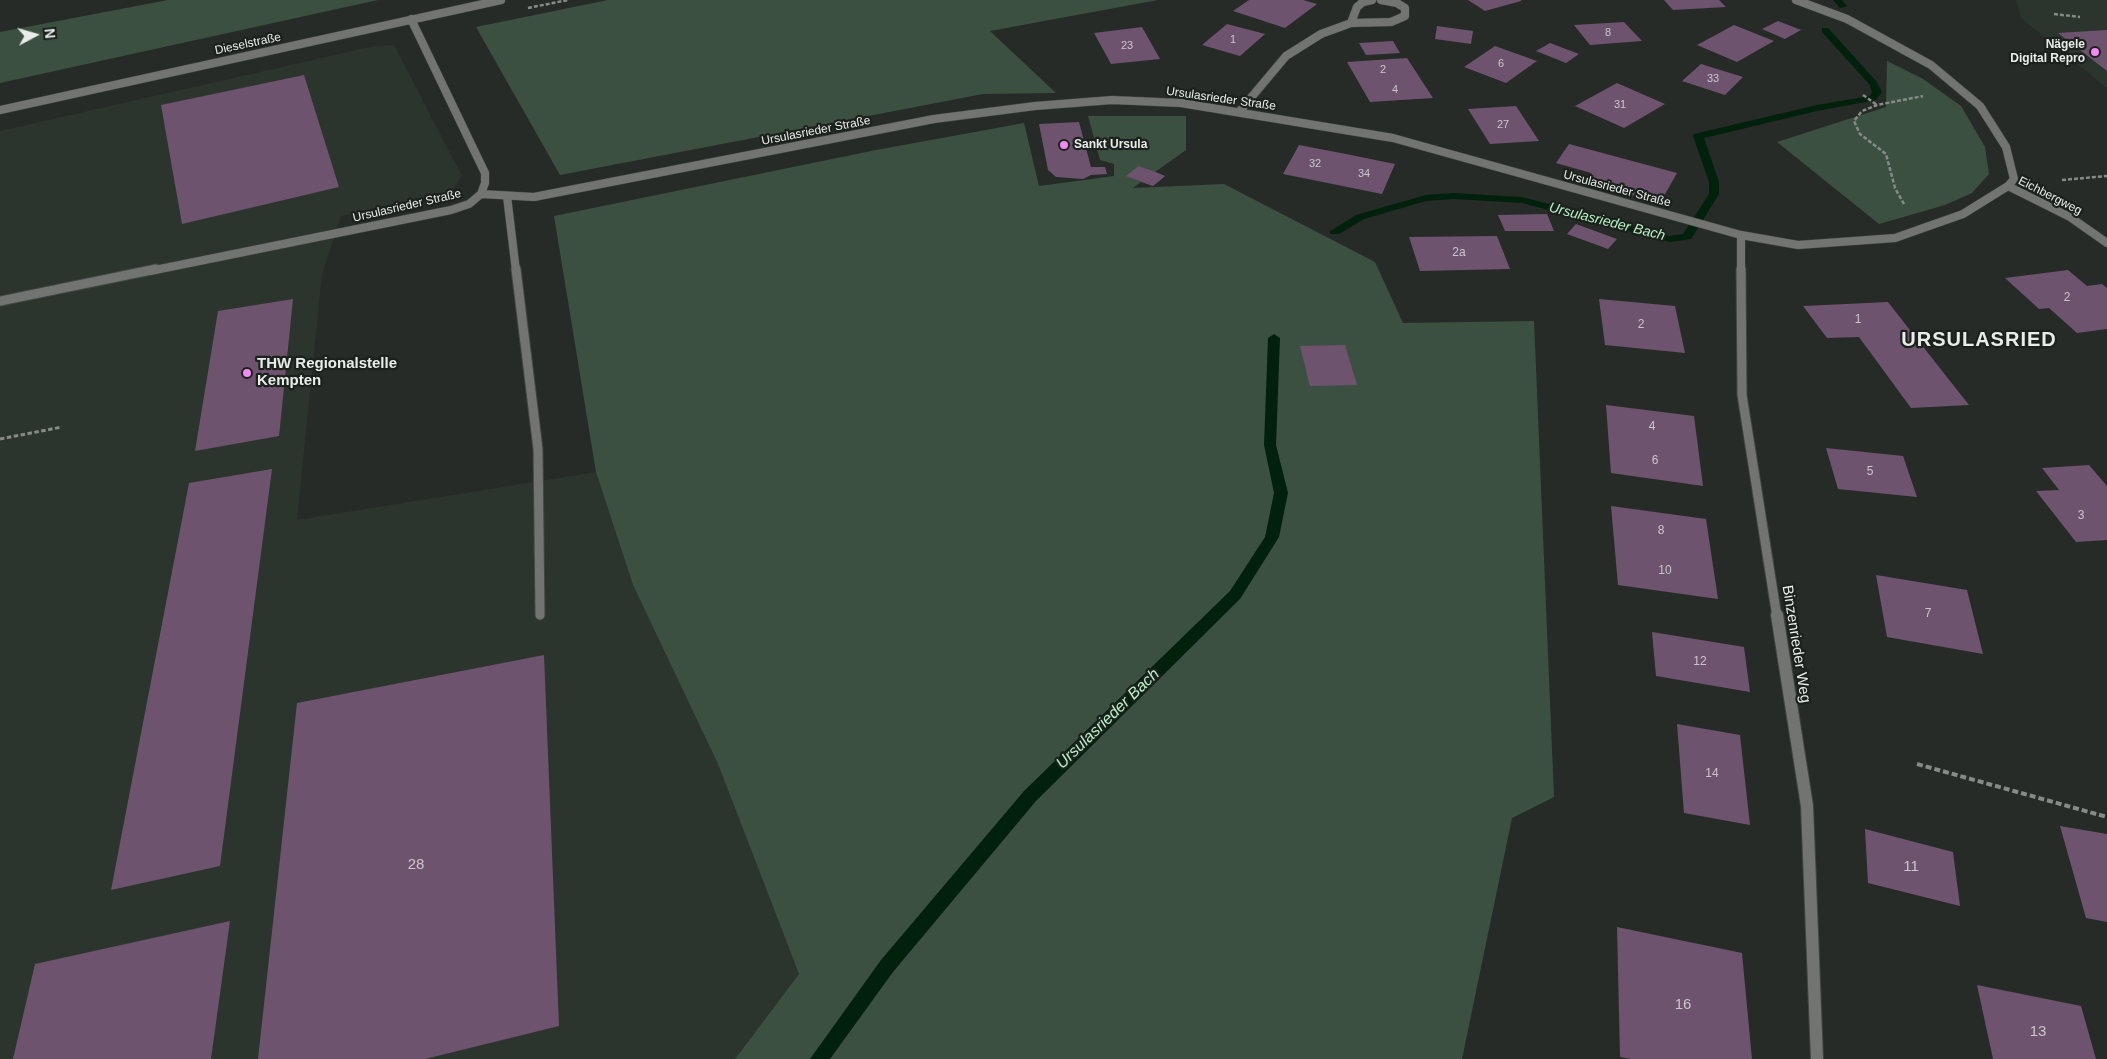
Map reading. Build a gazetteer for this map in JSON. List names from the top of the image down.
{
  "streets": {
    "street": [
      "Dieselstraße",
      "Ursulasrieder Straße",
      "Eichbergweg",
      "Binzenrieder Weg"
    ]
  },
  "crossings": [
    ["Ursulasrieder Straße", "Eichbergweg"],
    ["Ursulasrieder Straße", "Binzenrieder Weg"]
  ],
  "districts": ["URSULASRIED"],
  "water": ["Ursulasrieder Bach"],
  "places": ["Nägele Digital Repro", "Sankt Ursula", "THW Regionalstelle Kempten"],
  "house_numbers": [
    "8",
    "1",
    "23",
    "6",
    "2",
    "33",
    "4",
    "31",
    "27",
    "32",
    "34",
    "2a",
    "2",
    "1",
    "2",
    "4",
    "6",
    "5",
    "3",
    "8",
    "10",
    "7",
    "12",
    "14",
    "28",
    "11",
    "16",
    "13"
  ],
  "north": "right"
}
